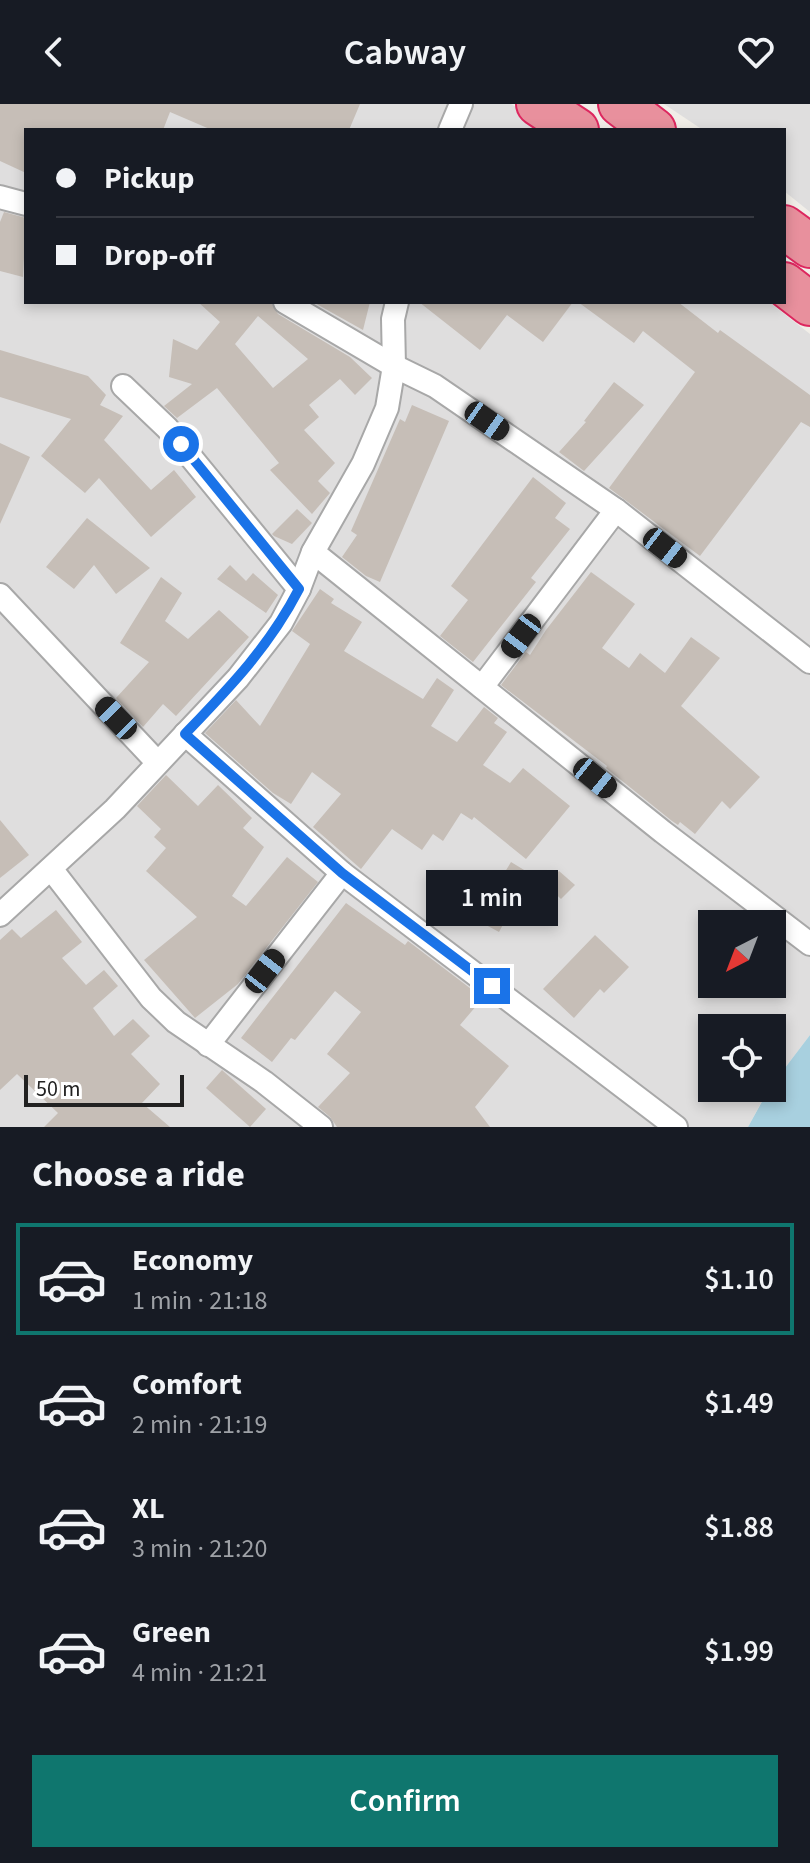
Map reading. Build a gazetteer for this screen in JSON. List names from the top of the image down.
{
  "scale_bar": "50 m",
  "north": "bottom left",
  "page": {
    "header": "Cabway",
    "banner": ["Pickup", "Drop-off"],
    "bubble": "1 min",
    "scale": "50 m",
    "heading": "Choose a ride",
    "list": [
      {
        "name": "Economy",
        "note": "1 min · 21:18",
        "value": "$1.10"
      },
      {
        "name": "Comfort",
        "note": "2 min · 21:19",
        "value": "$1.49"
      },
      {
        "name": "XL",
        "note": "3 min · 21:20",
        "value": "$1.88"
      },
      {
        "name": "Green",
        "note": "4 min · 21:21",
        "value": "$1.99"
      }
    ],
    "buttons": "Confirm"
  }
}
